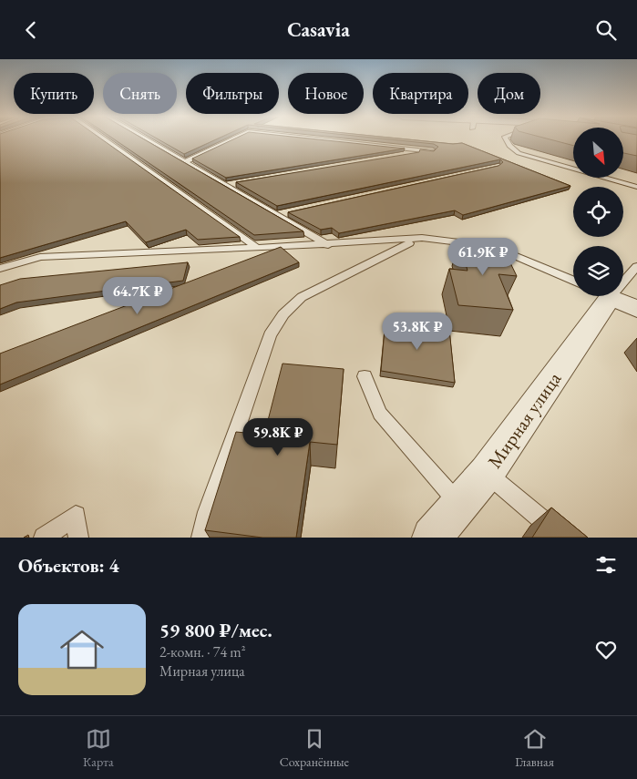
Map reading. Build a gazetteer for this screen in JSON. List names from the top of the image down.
{
  "streets": {
    "street": ["Мирная улица"]
  },
  "north": "bottom right",
  "page": {
    "header": "Casavia",
    "chip": [
      "Купить",
      "Снять",
      "Фильтры",
      "Новое",
      "Квартира",
      "Дом"
    ],
    "price": [
      "61.9K ₽",
      "64.7K ₽",
      "53.8K ₽",
      "59.8K ₽"
    ],
    "heading": "Объектов: 4",
    "list": [
      {
        "name": "59 800 ₽/мес.",
        "note": "2-комн. · 74 m² · Мирная улица"
      }
    ],
    "tabs": ["Карта", "Сохранённые", "Главная"]
  }
}
